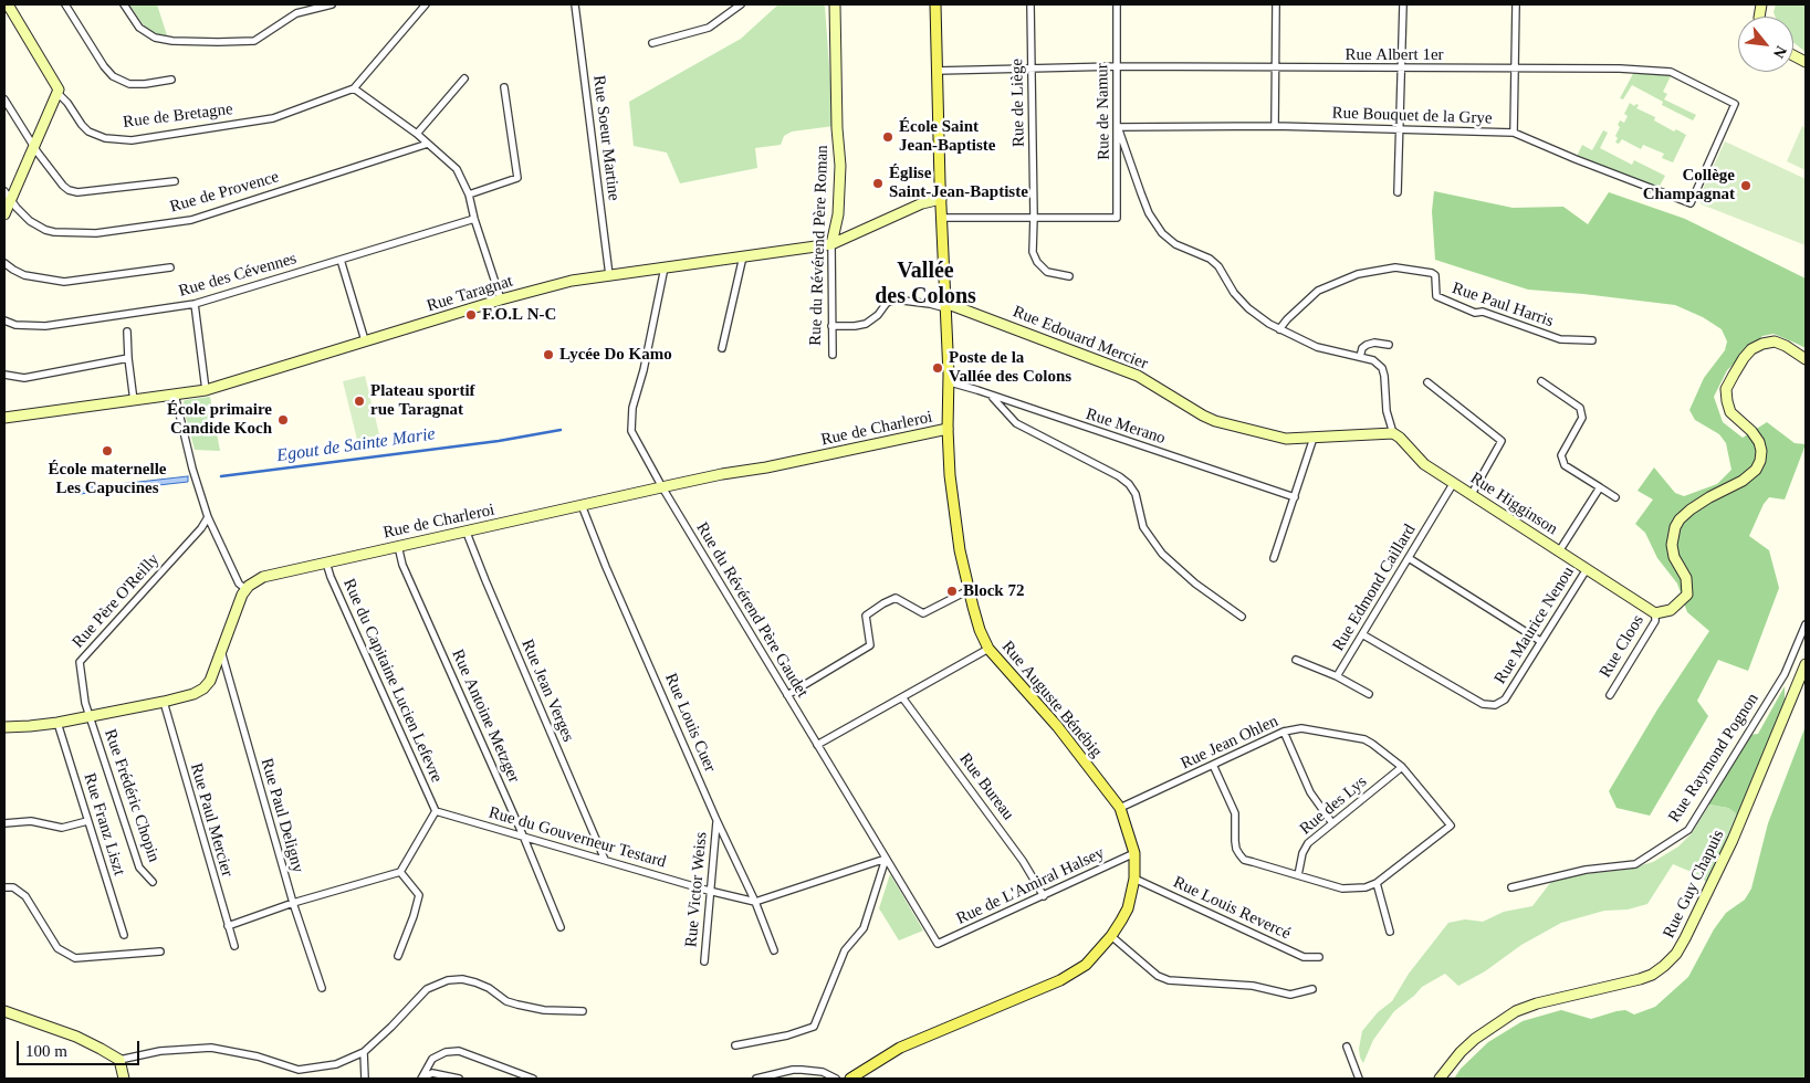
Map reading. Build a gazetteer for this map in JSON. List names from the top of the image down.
{
  "streets": {
    "main road": ["Rue Auguste Bénébig"],
    "street": [
      "Rue Albert 1er",
      "Rue de Liège",
      "Rue de Namur",
      "Rue de Bretagne",
      "Rue Bouquet de la Grye",
      "Rue Soeur Martine",
      "Rue de Provence",
      "Rue du Révérend Père Roman",
      "Rue des Cévennes",
      "Rue Taragnat",
      "Rue Paul Harris",
      "Rue Edouard Mercier",
      "Rue Merano",
      "Rue de Charleroi",
      "Rue Higginson",
      "Rue Edmond Caillard",
      "Rue Père O'Reilly",
      "Rue du Révérend Père Gaudet",
      "Rue Maurice Nenou",
      "Rue Cloos",
      "Rue du Capitaine Lucien Lefevre",
      "Rue Jean Verges",
      "Rue Antoine Metzger",
      "Rue Louis Cuer",
      "Rue Jean Ohlen",
      "Rue Raymond Pognon",
      "Rue Bureau",
      "Rue Frédéric Chopin",
      "Rue des Lys",
      "Rue Paul Deligny",
      "Rue Paul Mercier",
      "Rue Franz Liszt",
      "Rue du Gouverneur Testard",
      "Rue Guy Chapuis",
      "Rue de L'Amiral Halsey",
      "Rue Victor Weiss",
      "Rue Louis Revercé"
    ]
  },
  "crossings": [
    ["Rue Albert 1er", "Rue de Liège"],
    ["Rue Albert 1er", "Rue de Namur"],
    ["Rue Albert 1er", "Rue Bouquet de la Grye"],
    ["Rue Albert 1er", "Rue Auguste Bénébig"],
    ["Rue de Liège", "Rue de Namur"],
    ["Rue de Namur", "Rue Bouquet de la Grye"],
    ["Rue Soeur Martine", "Rue Taragnat"],
    ["Rue du Révérend Père Roman", "Rue Taragnat"],
    ["Rue Taragnat", "Rue du Révérend Père Gaudet"],
    ["Rue Taragnat", "Rue Auguste Bénébig"],
    ["Rue Edouard Mercier", "Rue Higginson"],
    ["Rue Edouard Mercier", "Rue Auguste Bénébig"],
    ["Rue Merano", "Rue Auguste Bénébig"],
    ["Rue de Charleroi", "Rue du Révérend Père Gaudet"],
    ["Rue de Charleroi", "Rue du Capitaine Lucien Lefevre"],
    ["Rue de Charleroi", "Rue Jean Verges"],
    ["Rue de Charleroi", "Rue Auguste Bénébig"],
    ["Rue de Charleroi", "Rue Antoine Metzger"],
    ["Rue de Charleroi", "Rue Louis Cuer"],
    ["Rue Higginson", "Rue Edmond Caillard"],
    ["Rue Higginson", "Rue Maurice Nenou"],
    ["Rue Higginson", "Rue Cloos"],
    ["Rue Edmond Caillard", "Rue Maurice Nenou"],
    ["Rue Père O'Reilly", "Rue Frédéric Chopin"],
    ["Rue du Révérend Père Gaudet", "Rue de L'Amiral Halsey"],
    ["Rue du Capitaine Lucien Lefevre", "Rue du Gouverneur Testard"],
    ["Rue Jean Verges", "Rue du Gouverneur Testard"],
    ["Rue Auguste Bénébig", "Rue Jean Ohlen"],
    ["Rue Auguste Bénébig", "Rue de L'Amiral Halsey"],
    ["Rue Auguste Bénébig", "Rue Louis Revercé"],
    ["Rue Antoine Metzger", "Rue du Gouverneur Testard"],
    ["Rue Louis Cuer", "Rue du Gouverneur Testard"],
    ["Rue Louis Cuer", "Rue Victor Weiss"],
    ["Rue Jean Ohlen", "Rue des Lys"],
    ["Rue Bureau", "Rue de L'Amiral Halsey"],
    ["Rue du Gouverneur Testard", "Rue Victor Weiss"]
  ],
  "districts": ["Vallée des Colons"],
  "water": ["Egout de Sainte Marie"],
  "places": [
    "École Saint Jean-Baptiste",
    "Église Saint-Jean-Baptiste",
    "Collège Champagnat",
    "F.O.L N-C",
    "Lycée Do Kamo",
    "Poste de la Vallée des Colons",
    "Plateau sportif rue Taragnat",
    "École primaire Candide Koch",
    "École maternelle Les Capucines",
    "Block 72"
  ],
  "scale_bar": "100 m",
  "north": "bottom right"
}
